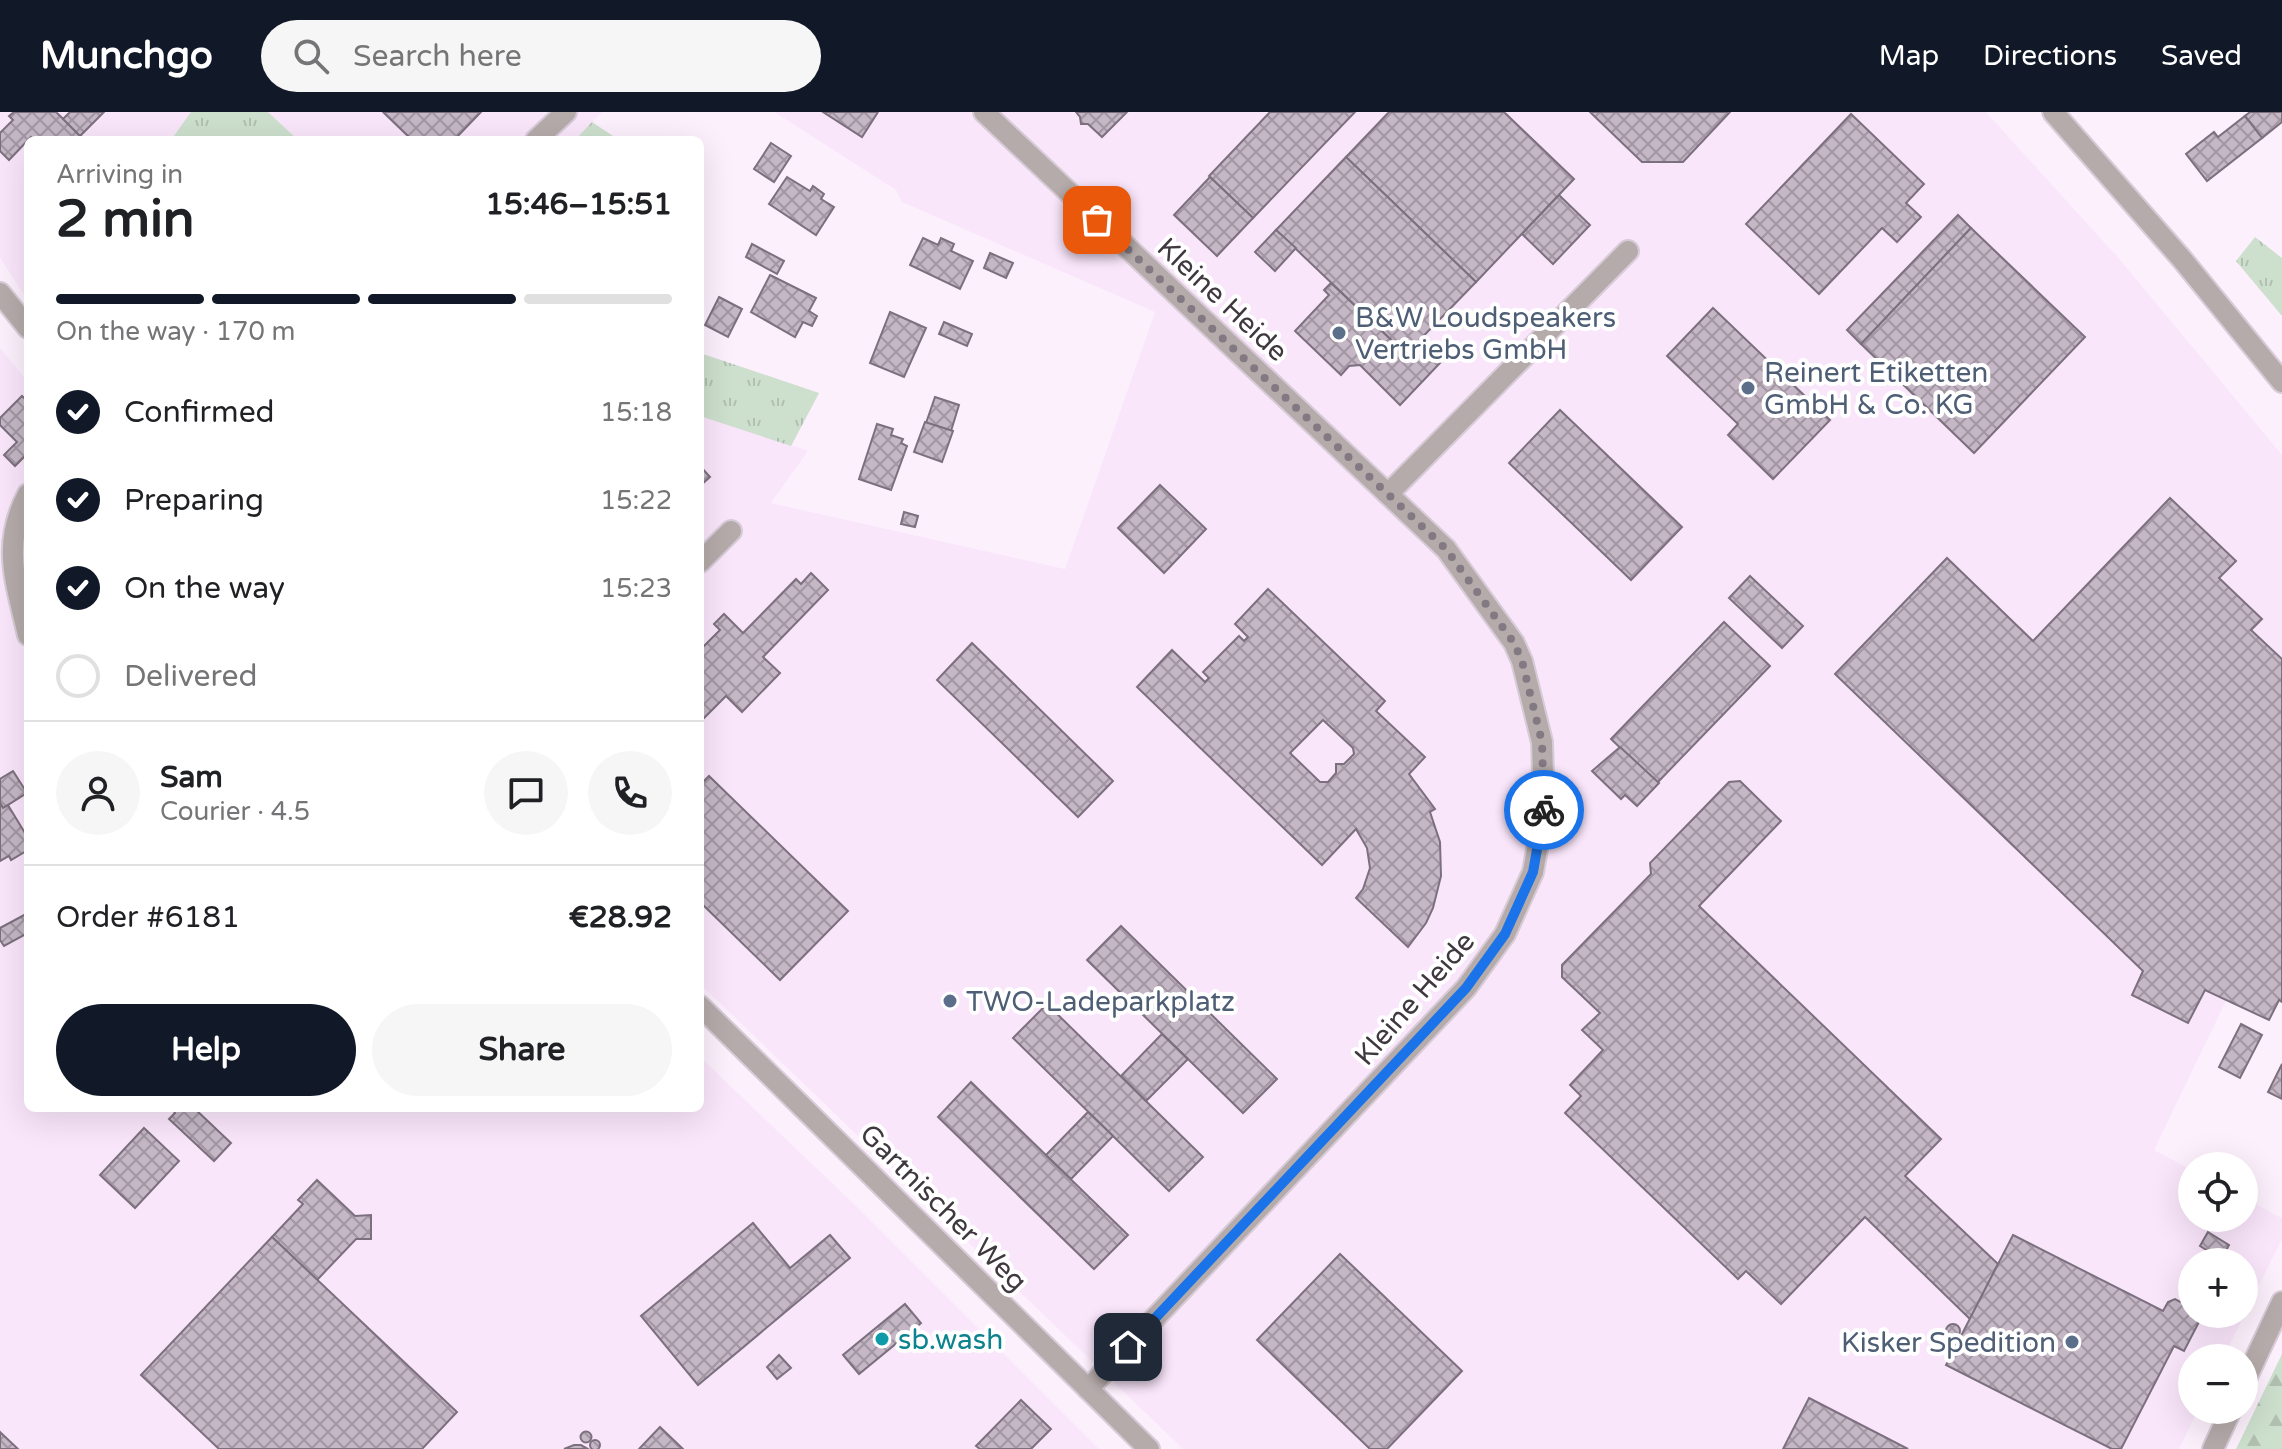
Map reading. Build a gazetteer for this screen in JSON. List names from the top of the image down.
{
  "streets": {
    "street": ["Kleine Heide", "Gartnischer Weg"]
  },
  "crossings": [
    ["Kleine Heide", "Gartnischer Weg"]
  ],
  "places": [
    "B&W Loudspeakers Vertriebs GmbH",
    "Reinert Etiketten GmbH & Co. KG",
    "TWO-Ladeparkplatz",
    "sb.wash",
    "Kisker Spedition"
  ],
  "page": {
    "header": "Munchgo",
    "search": "Search here",
    "nav": ["Map", "Directions", "Saved"],
    "heading": ["2 min", "Arriving in", "15:46–15:51"],
    "panel": [
      "Sam",
      "Courier · 4.5",
      "Order #6181",
      "€28.92"
    ],
    "bar": "On the way · 170 m",
    "list": [
      ["Confirmed", "15:18"],
      ["Preparing", "15:22"],
      ["On the way", "15:23"],
      "Delivered"
    ],
    "buttons": ["Help", "Share"],
    "map_buttons": ["+", "−"]
  }
}
